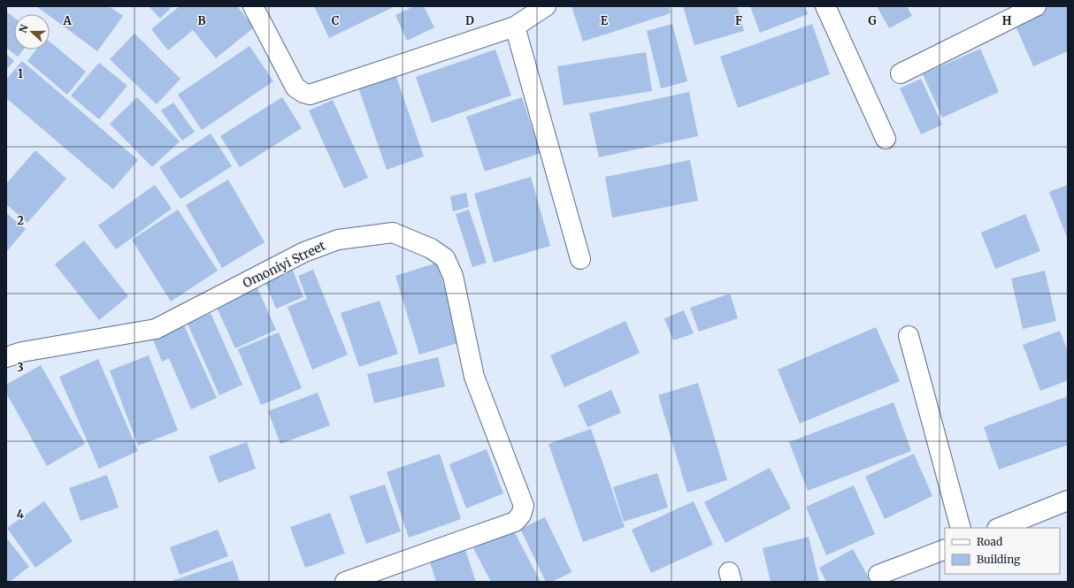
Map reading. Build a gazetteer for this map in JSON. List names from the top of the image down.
{
  "streets": {
    "street": ["Omoniyi Street"]
  },
  "legend": ["Road", "Building"],
  "north": "left",
  "grid": {
    "columns": [
      "A",
      "B",
      "C",
      "D",
      "E",
      "F",
      "G",
      "H"
    ],
    "rows": [
      "1",
      "2",
      "3",
      "4"
    ]
  }
}
